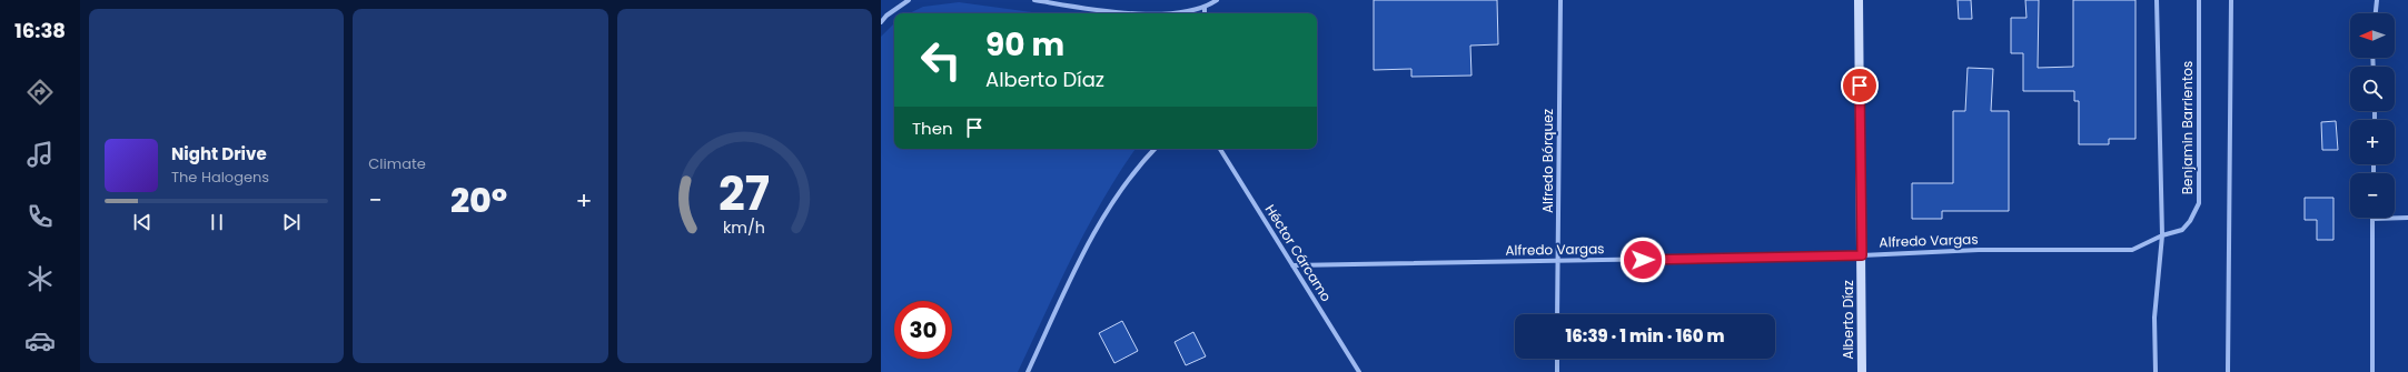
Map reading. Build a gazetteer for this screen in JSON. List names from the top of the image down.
{
  "streets": {
    "street": [
      "Benjamin Barrientos",
      "Alfredo Bórquez",
      "Alfredo Vargas",
      "Héctor Cárcamo",
      "Alberto Díaz"
    ]
  },
  "crossings": [
    ["Benjamin Barrientos", "Alfredo Vargas"],
    ["Alfredo Bórquez", "Alfredo Vargas"],
    ["Alfredo Vargas", "Héctor Cárcamo"],
    ["Alfredo Vargas", "Alberto Díaz"]
  ],
  "north": "left",
  "page": {
    "tabs": "16:38",
    "tile": "Climate",
    "map_buttons": ["+", "−"],
    "turn": ["90 m", "Alberto Díaz"],
    "then": "Then",
    "song": ["Night Drive", "The Halogens"],
    "heat": ["−", "20°", "+"],
    "limit": "30",
    "trip": "16:39 · 1 min · 160 m",
    "gauge": ["27", "km/h"]
  }
}
